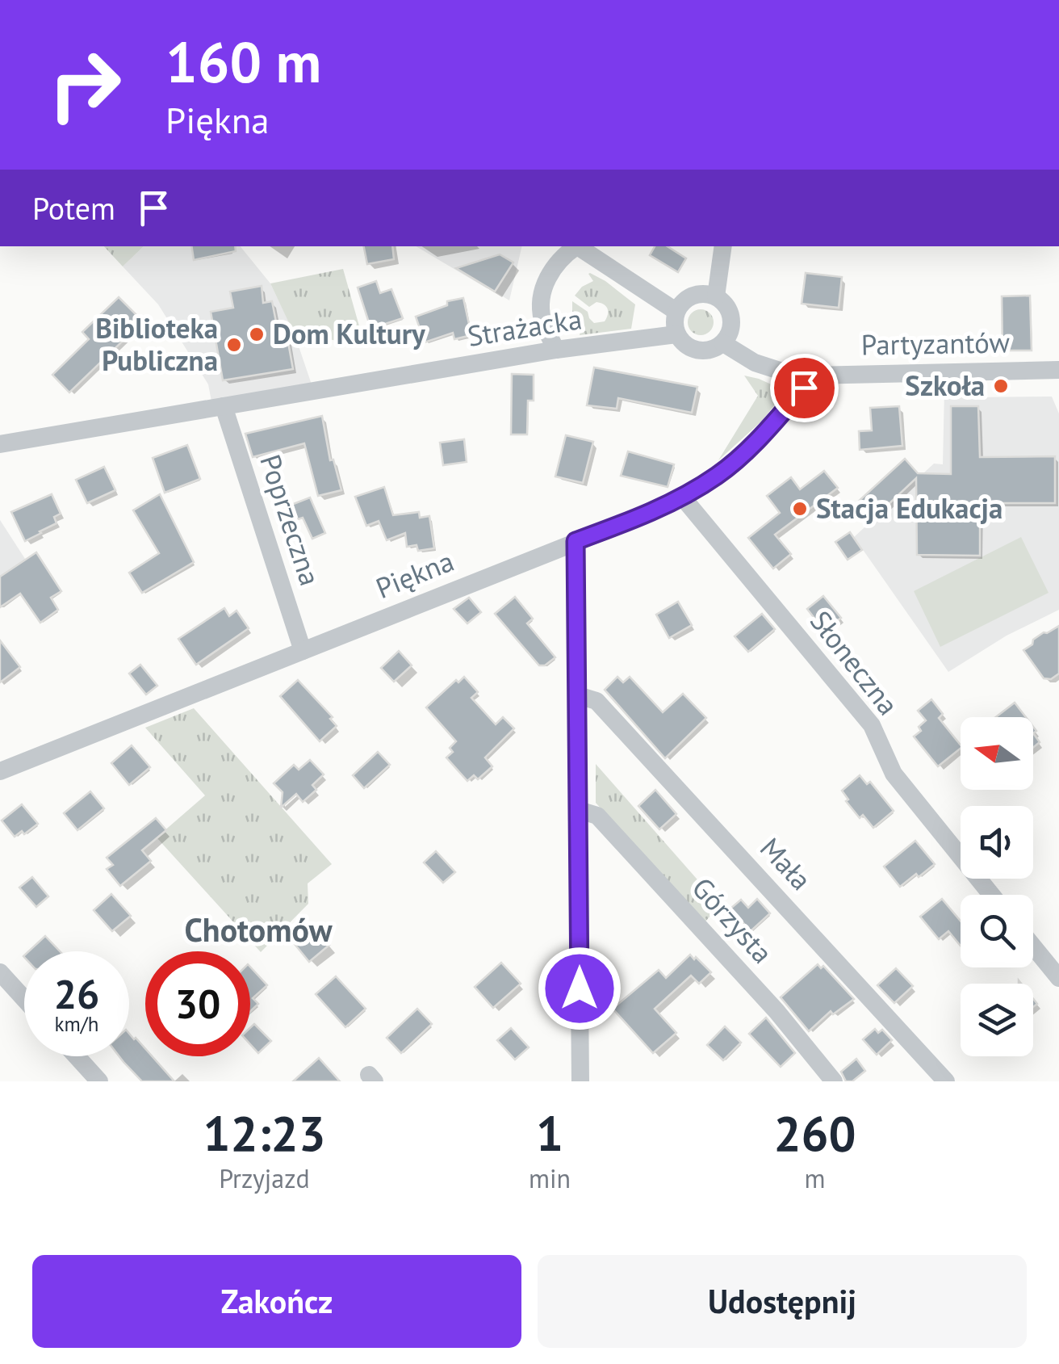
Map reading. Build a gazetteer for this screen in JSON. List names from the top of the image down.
{
  "streets": {
    "street": [
      "Strażacka",
      "Partyzantów",
      "Poprzeczna",
      "Piękna",
      "Słoneczna",
      "Mała",
      "Górzysta"
    ]
  },
  "crossings": [
    ["Strażacka", "Partyzantów"],
    ["Strażacka", "Poprzeczna"],
    ["Partyzantów", "Piękna"],
    ["Poprzeczna", "Piękna"],
    ["Piękna", "Słoneczna"]
  ],
  "districts": ["Chotomów"],
  "places": [
    "Dom Kultury",
    "Biblioteka Publiczna",
    "Szkoła",
    "Stacja Edukacja"
  ],
  "north": "left",
  "page": {
    "turn": ["160 m", "Piękna"],
    "then": "Potem",
    "speed": "26 km/h",
    "limit": "30",
    "eta": [
      "12:23",
      "Przyjazd",
      "1",
      "min",
      "260",
      "m"
    ],
    "buttons": ["Zakończ", "Udostępnij"]
  }
}
